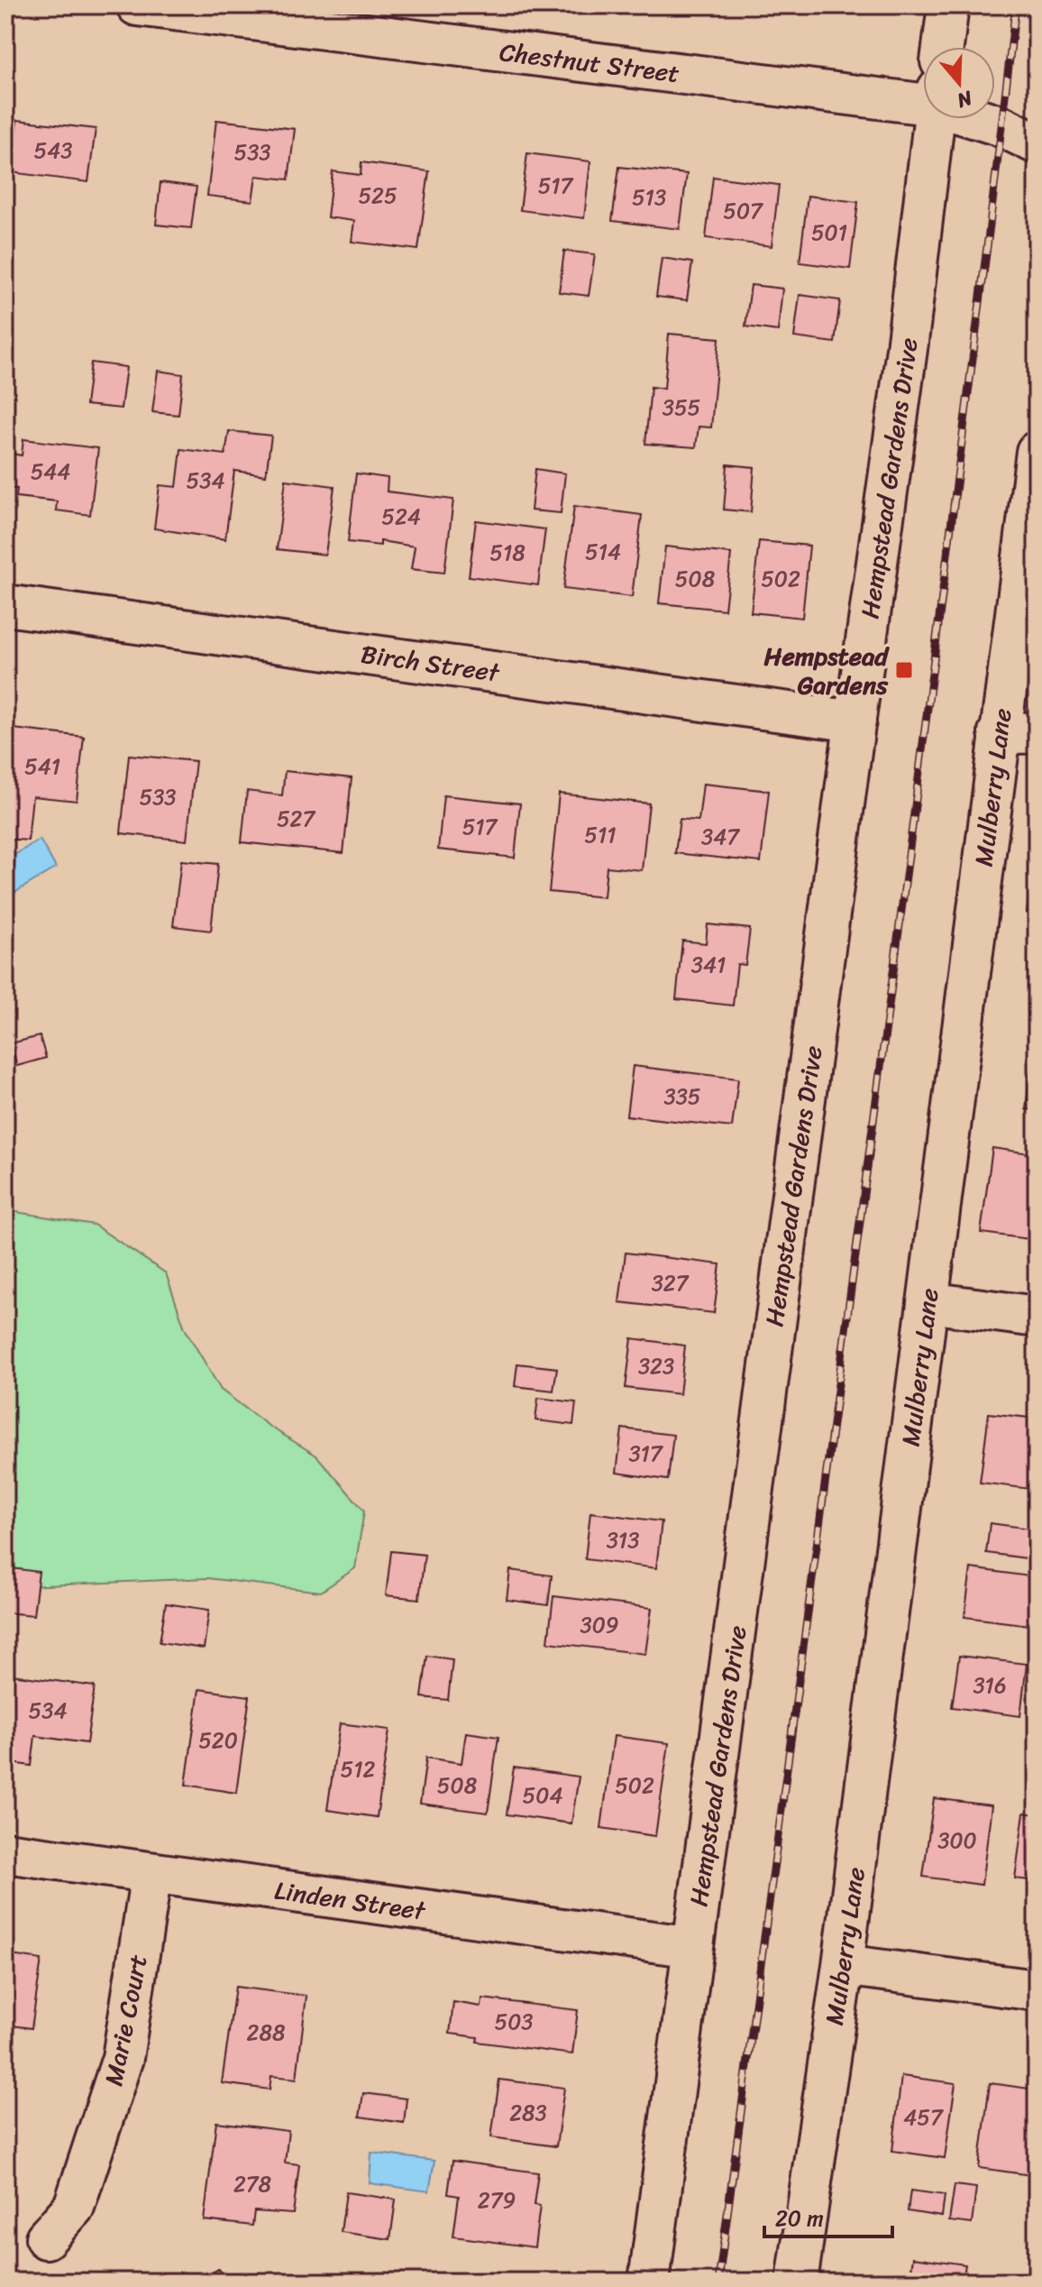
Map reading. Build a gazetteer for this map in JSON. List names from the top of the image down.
{
  "streets": {
    "street": [
      "Chestnut Street",
      "Hempstead Gardens Drive",
      "Birch Street",
      "Mulberry Lane",
      "Linden Street",
      "Marie Court"
    ]
  },
  "crossings": [
    ["Hempstead Gardens Drive", "Birch Street"],
    ["Hempstead Gardens Drive", "Linden Street"],
    ["Linden Street", "Marie Court"]
  ],
  "places": {
    "transit": ["Hempstead Gardens"]
  },
  "house_numbers": [
    "543",
    "533",
    "517",
    "525",
    "513",
    "507",
    "501",
    "355",
    "544",
    "534",
    "524",
    "514",
    "518",
    "508",
    "502",
    "541",
    "533",
    "527",
    "517",
    "511",
    "347",
    "341",
    "335",
    "327",
    "323",
    "317",
    "313",
    "309",
    "316",
    "534",
    "520",
    "512",
    "508",
    "502",
    "504",
    "300",
    "503",
    "288",
    "283",
    "457",
    "278",
    "279"
  ],
  "scale_bar": "20 m",
  "north": "bottom"
}
